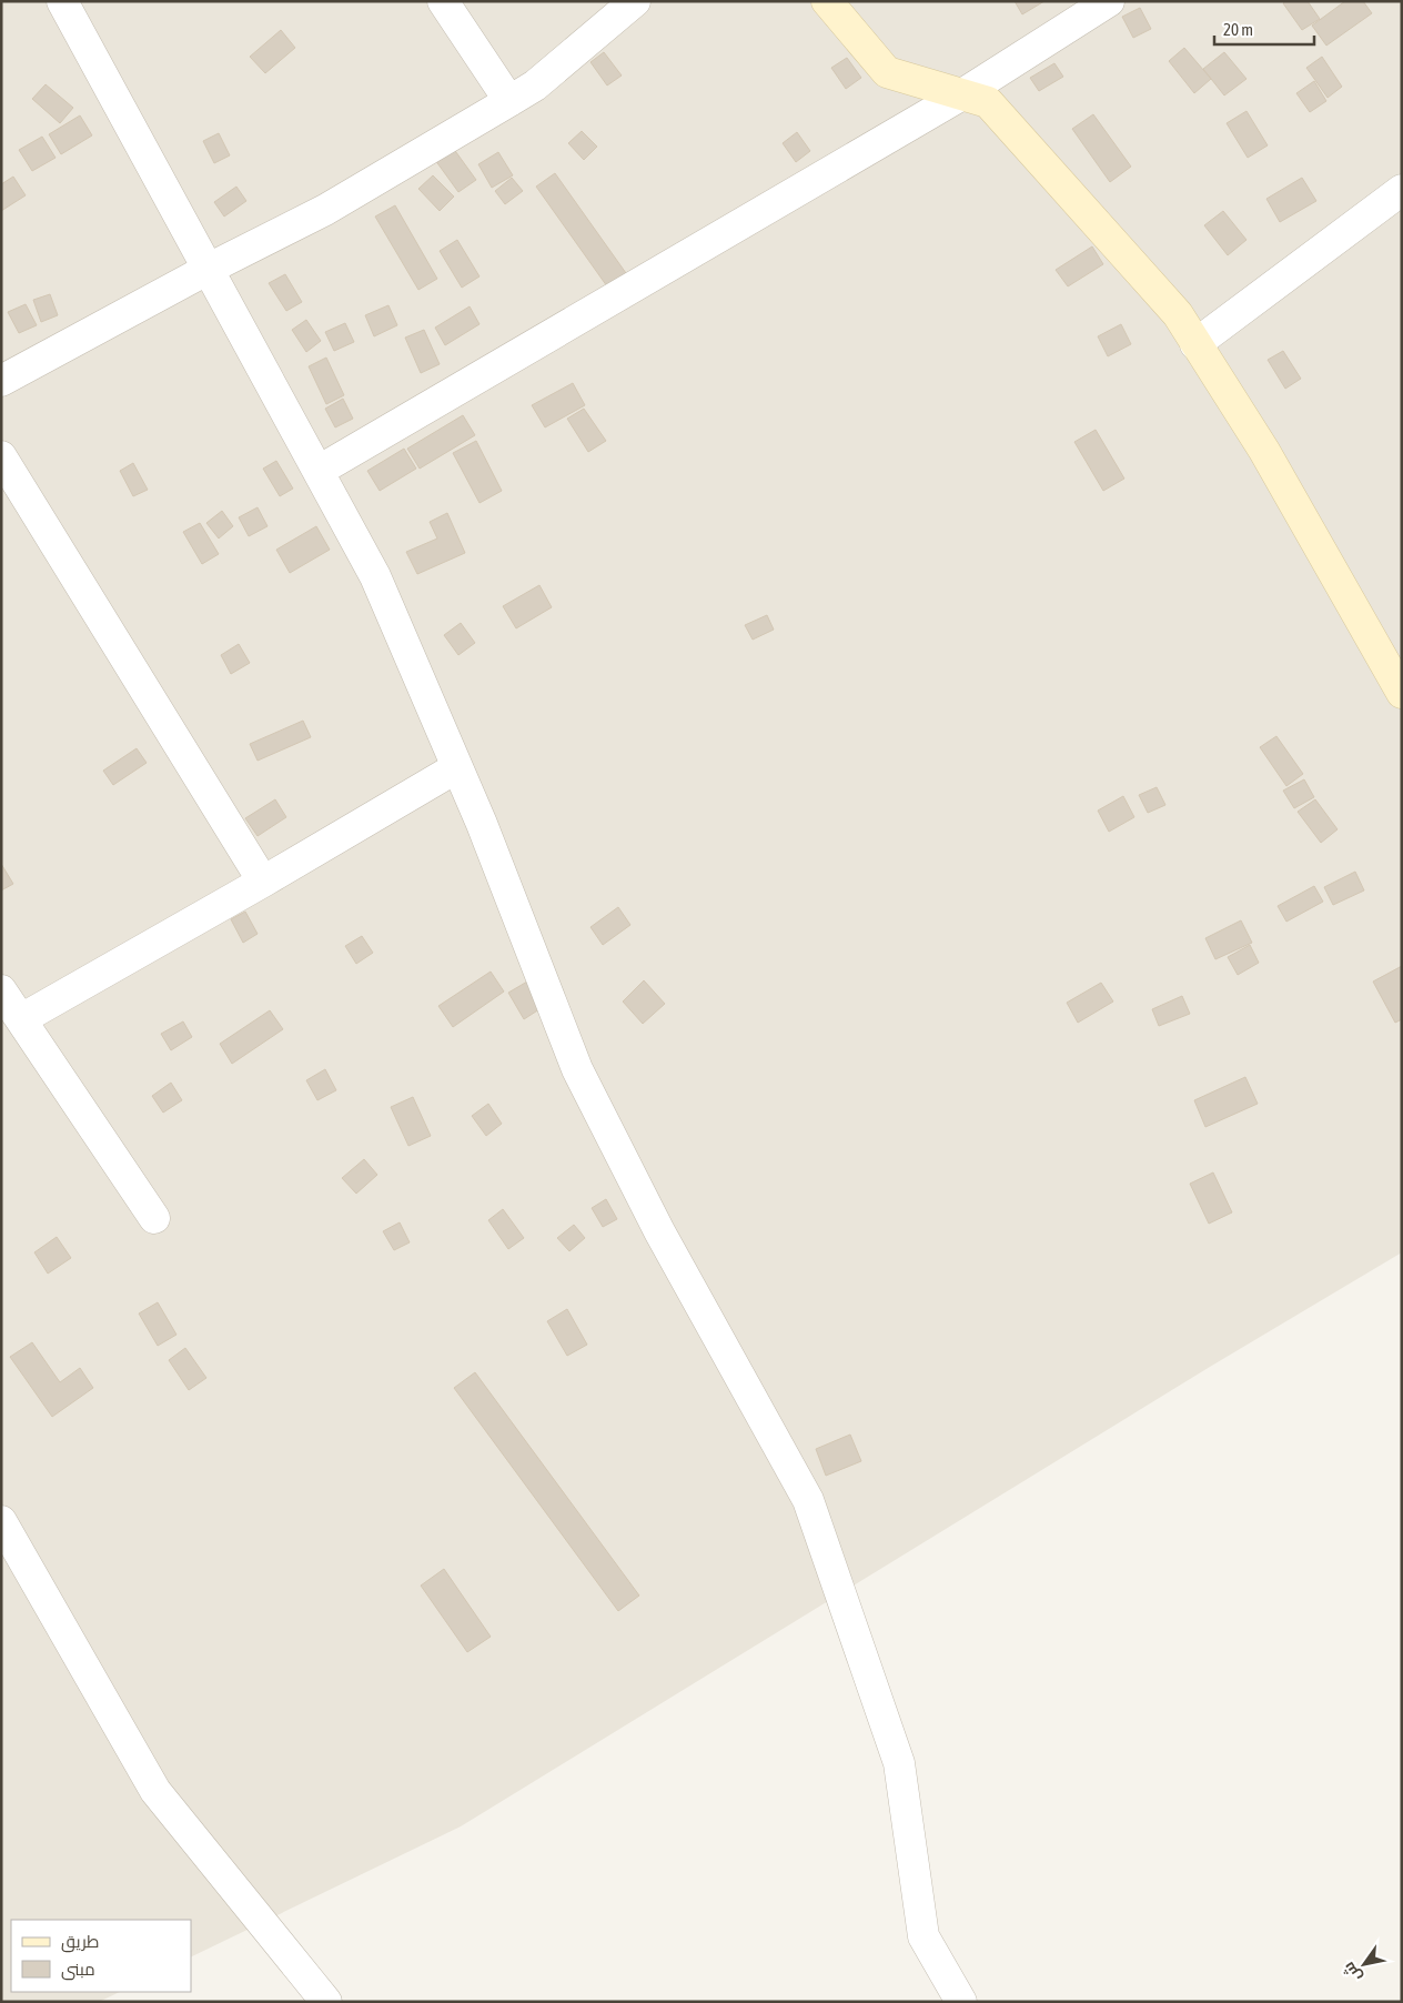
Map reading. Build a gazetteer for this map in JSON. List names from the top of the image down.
{
  "legend": ["طريق", "مبنى"],
  "scale_bar": "20 m",
  "north": "bottom left"
}
